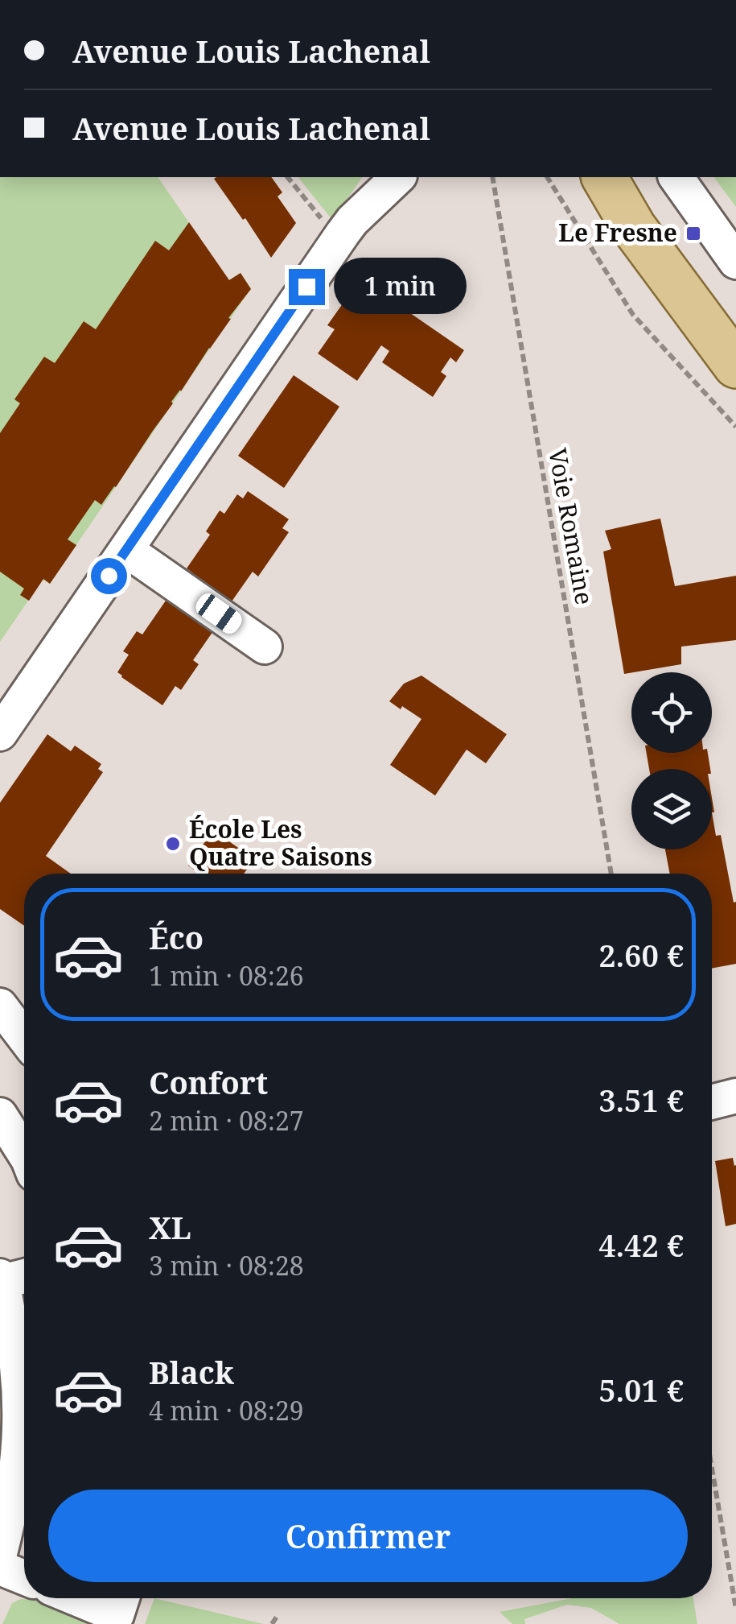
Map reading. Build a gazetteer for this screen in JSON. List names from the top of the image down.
{
  "streets": {
    "path": ["Voie Romaine"]
  },
  "places": {
    "transit": ["Le Fresne"],
    "other": ["École Les Quatre Saisons"]
  },
  "page": {
    "banner": ["Avenue Louis Lachenal", "Avenue Louis Lachenal"],
    "bubble": "1 min",
    "list": [
      {
        "name": "Éco",
        "note": "1 min · 08:26",
        "value": "2.60 €"
      },
      {
        "name": "Confort",
        "note": "2 min · 08:27",
        "value": "3.51 €"
      },
      {
        "name": "XL",
        "note": "3 min · 08:28",
        "value": "4.42 €"
      },
      {
        "name": "Black",
        "note": "4 min · 08:29",
        "value": "5.01 €"
      }
    ],
    "buttons": "Confirmer"
  }
}
